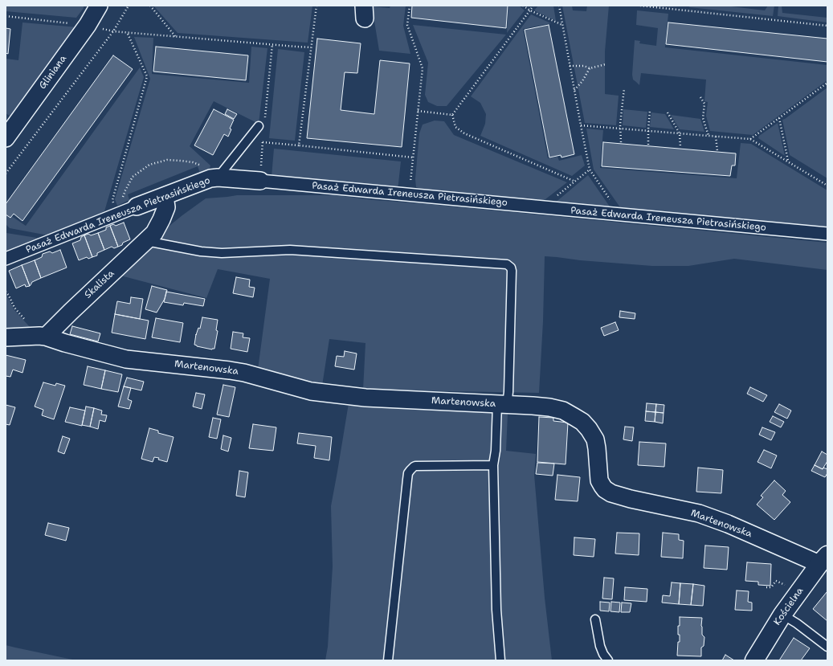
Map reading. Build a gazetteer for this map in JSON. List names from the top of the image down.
{
  "streets": {
    "street": [
      "Gliniana",
      "Pasaż Edwarda Ireneusza Pietrasińskiego",
      "Skalista",
      "Martenowska",
      "Kościelna"
    ]
  },
  "crossings": [
    ["Pasaż Edwarda Ireneusza Pietrasińskiego", "Skalista"],
    ["Skalista", "Martenowska"],
    ["Martenowska", "Kościelna"]
  ]
}
